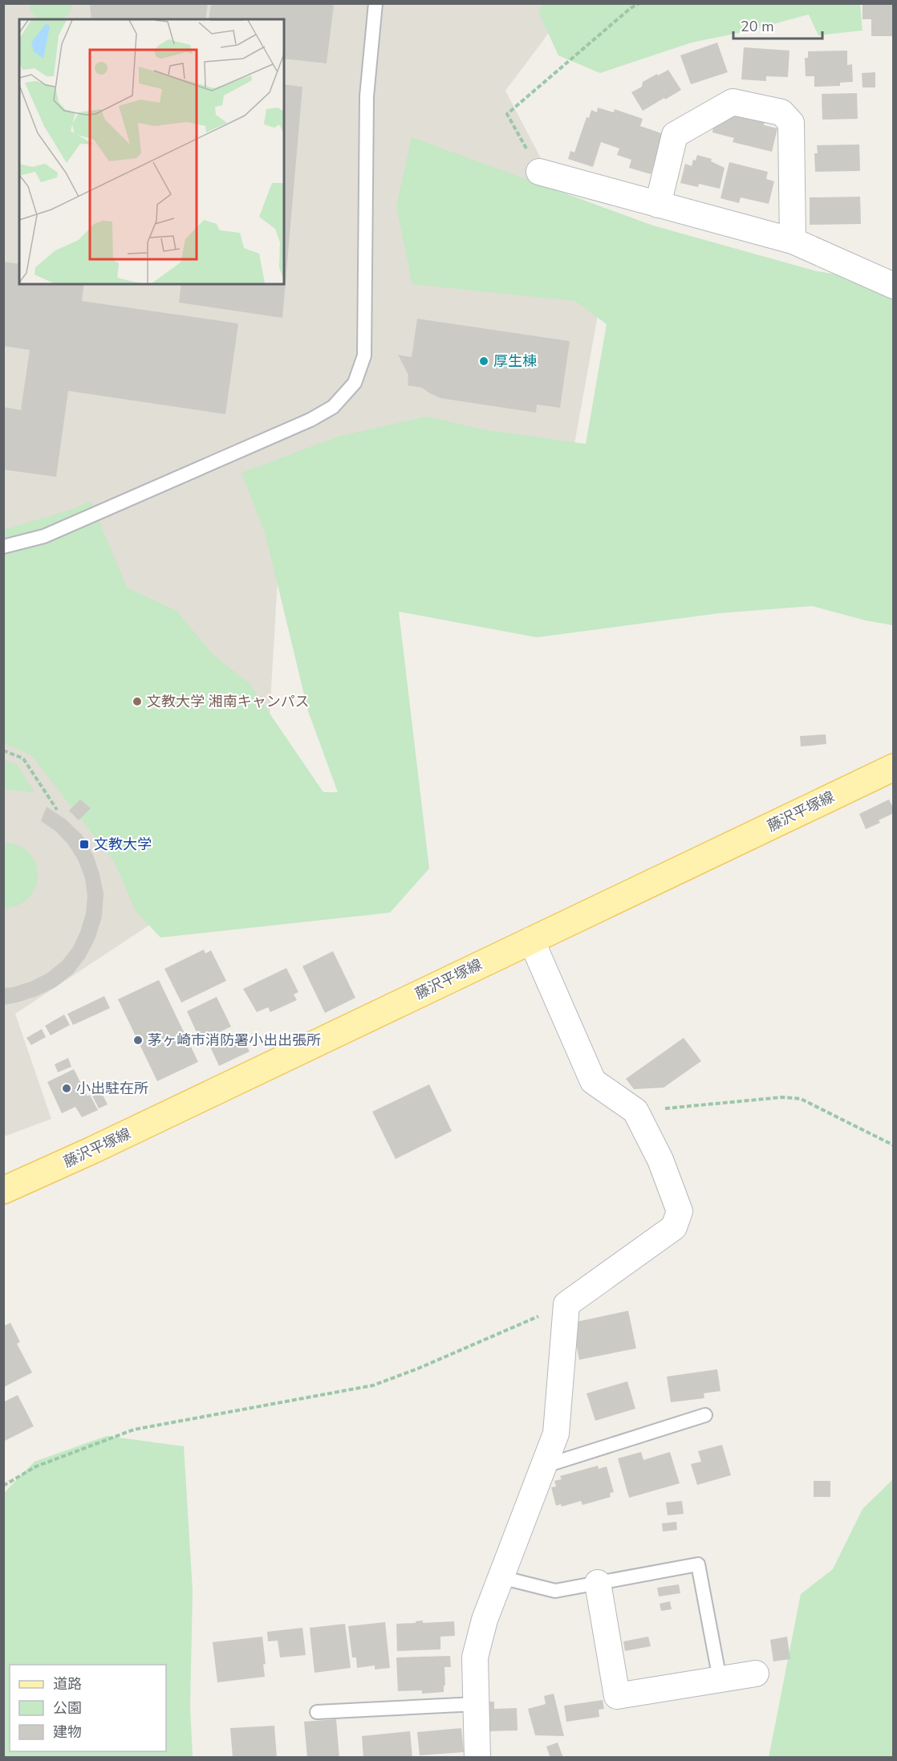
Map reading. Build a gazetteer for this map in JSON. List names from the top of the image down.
{
  "streets": {
    "main road": ["藤沢平塚線"]
  },
  "places": {
    "other": [
      "厚生棟",
      "文教大学 湘南キャンパス",
      "茅ヶ崎市消防署小出出張所",
      "小出駐在所"
    ],
    "transit": ["文教大学"]
  },
  "legend": ["道路", "公園", "建物"],
  "scale_bar": "20 m"
}
